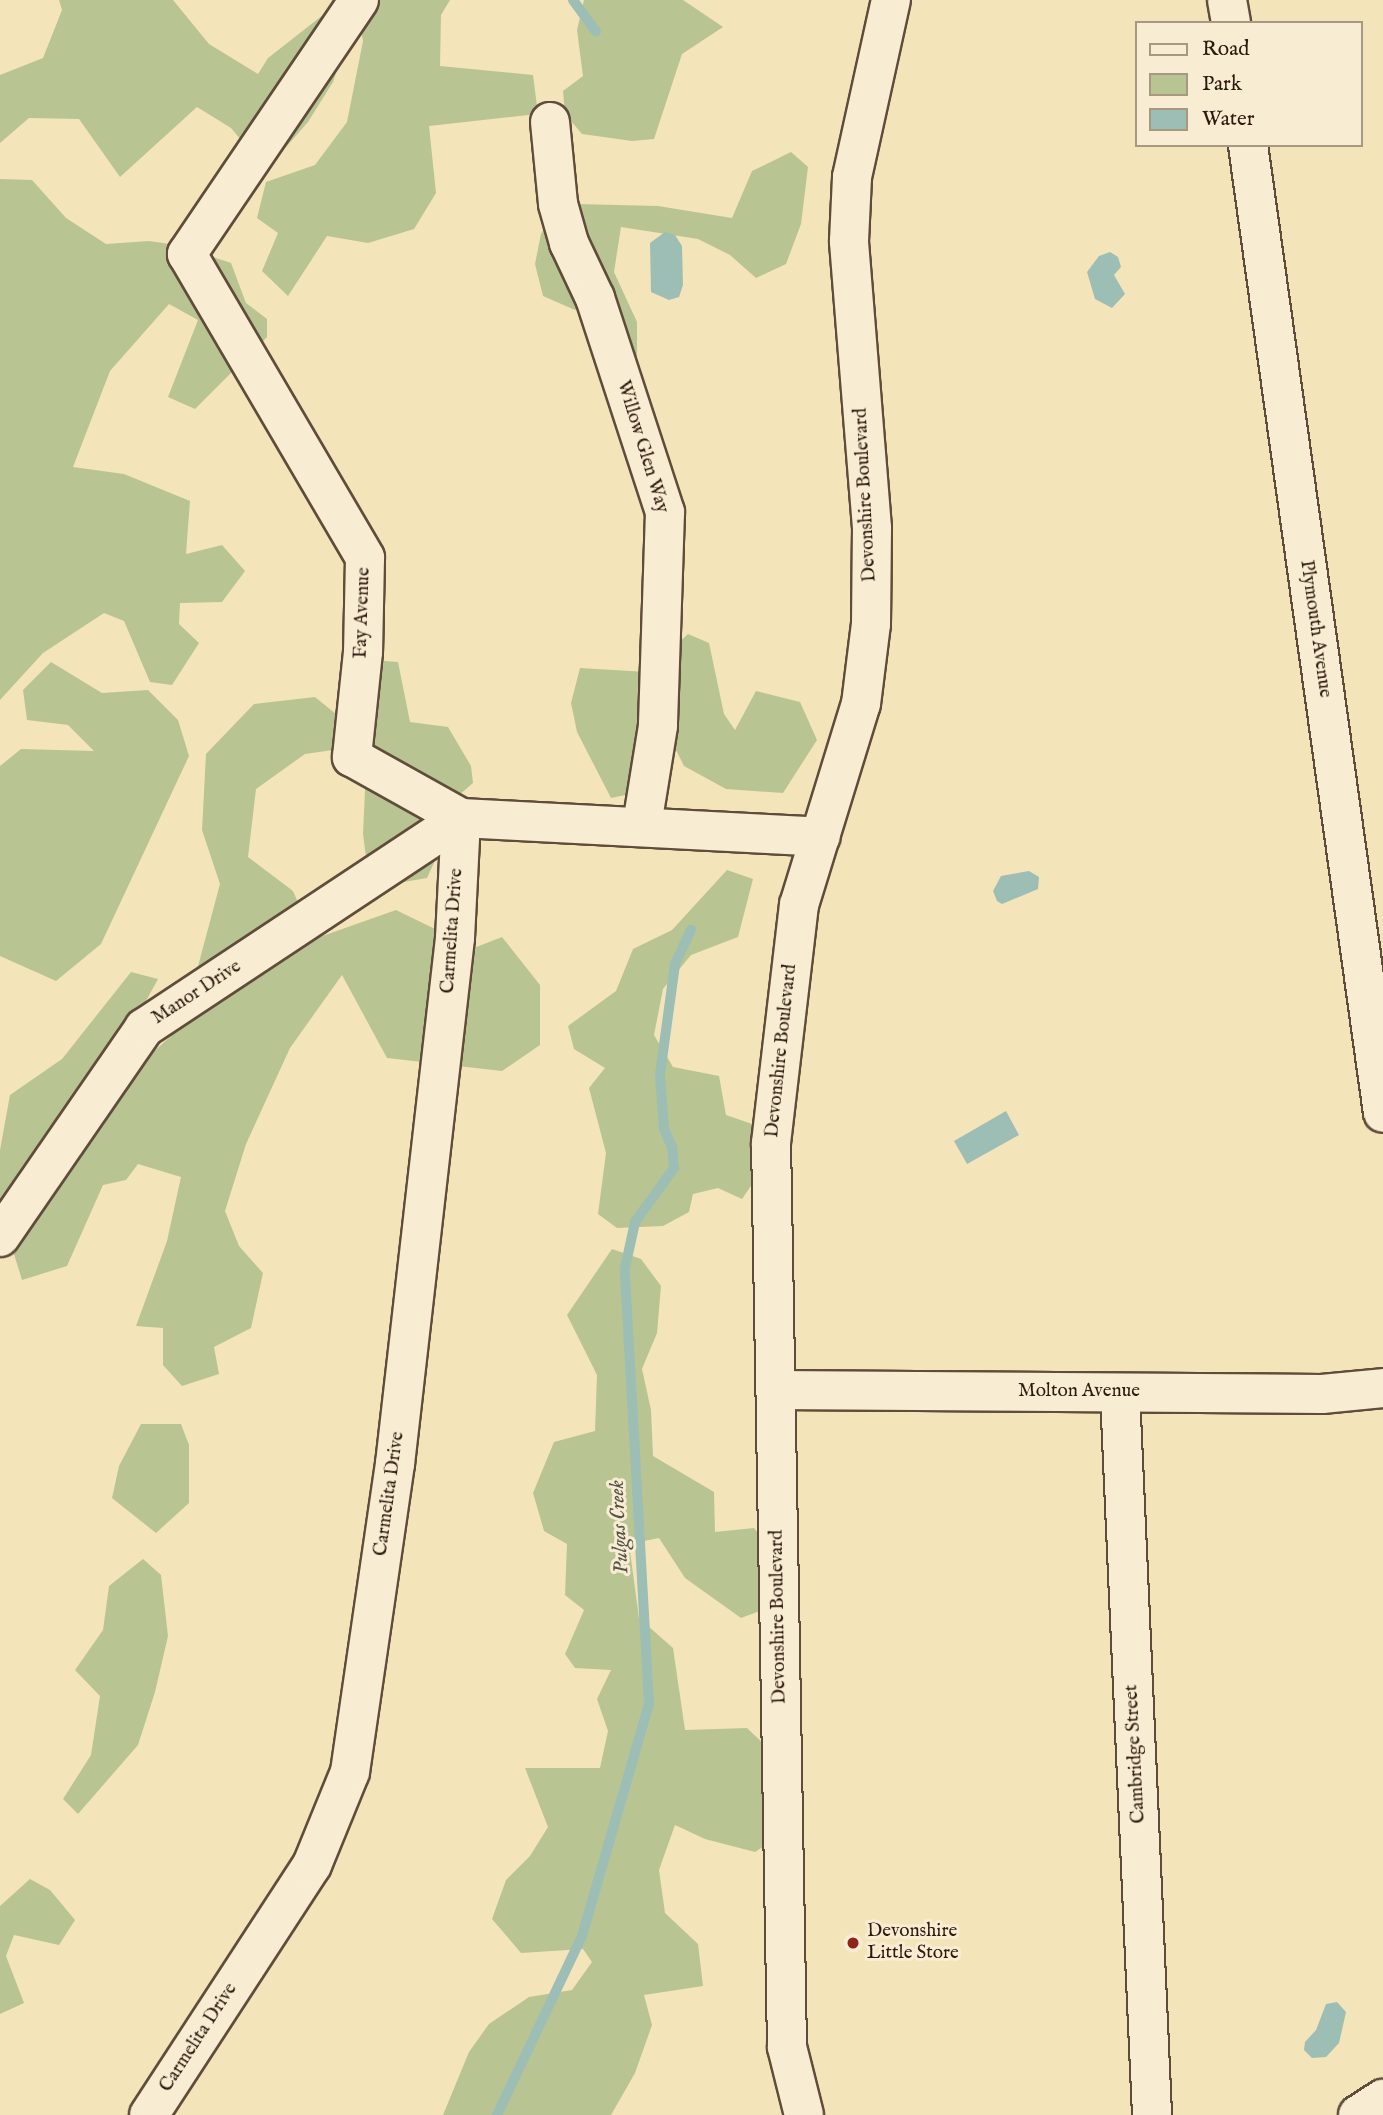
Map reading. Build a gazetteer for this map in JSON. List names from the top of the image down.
{
  "streets": {
    "street": [
      "Willow Glen Way",
      "Devonshire Boulevard",
      "Fay Avenue",
      "Plymouth Avenue",
      "Carmelita Drive",
      "Manor Drive",
      "Molton Avenue",
      "Cambridge Street"
    ]
  },
  "crossings": [
    ["Willow Glen Way", "Fay Avenue"],
    ["Devonshire Boulevard", "Fay Avenue"],
    ["Devonshire Boulevard", "Molton Avenue"],
    ["Fay Avenue", "Carmelita Drive"],
    ["Fay Avenue", "Manor Drive"],
    ["Carmelita Drive", "Manor Drive"],
    ["Molton Avenue", "Cambridge Street"]
  ],
  "water": ["Pulgas Creek"],
  "places": ["Devonshire Little Store"],
  "legend": ["Road", "Park", "Water"]
}
